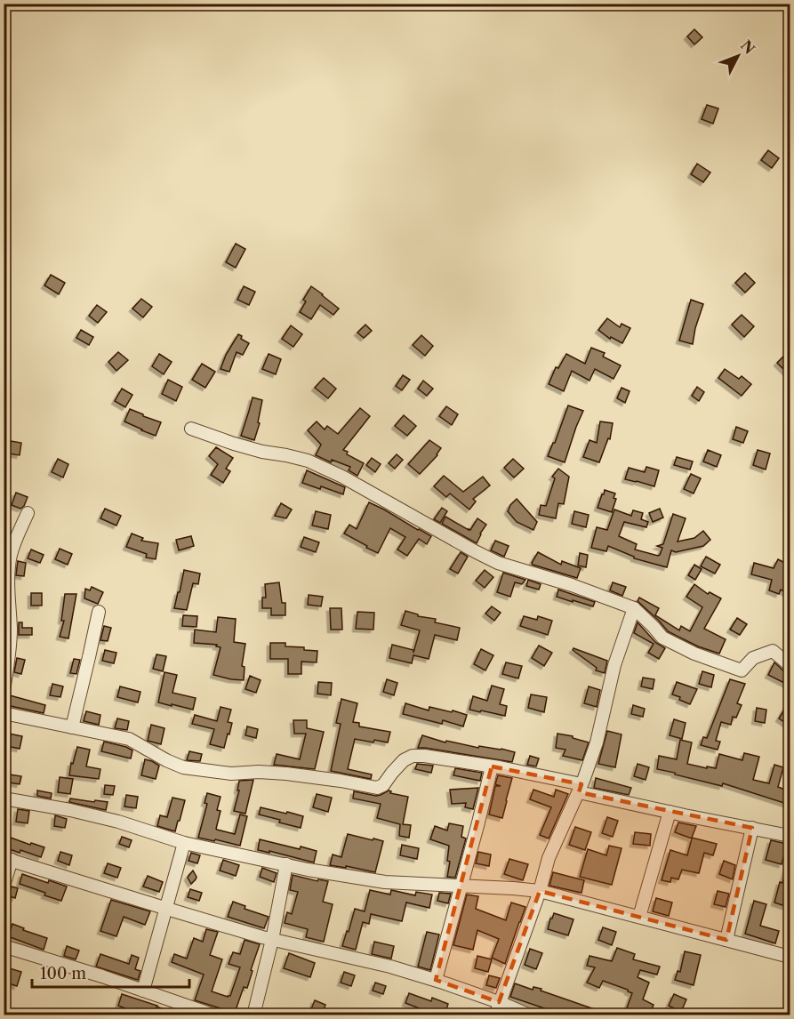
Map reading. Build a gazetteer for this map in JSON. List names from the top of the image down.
{
  "scale_bar": "100 m",
  "north": "top right"
}
